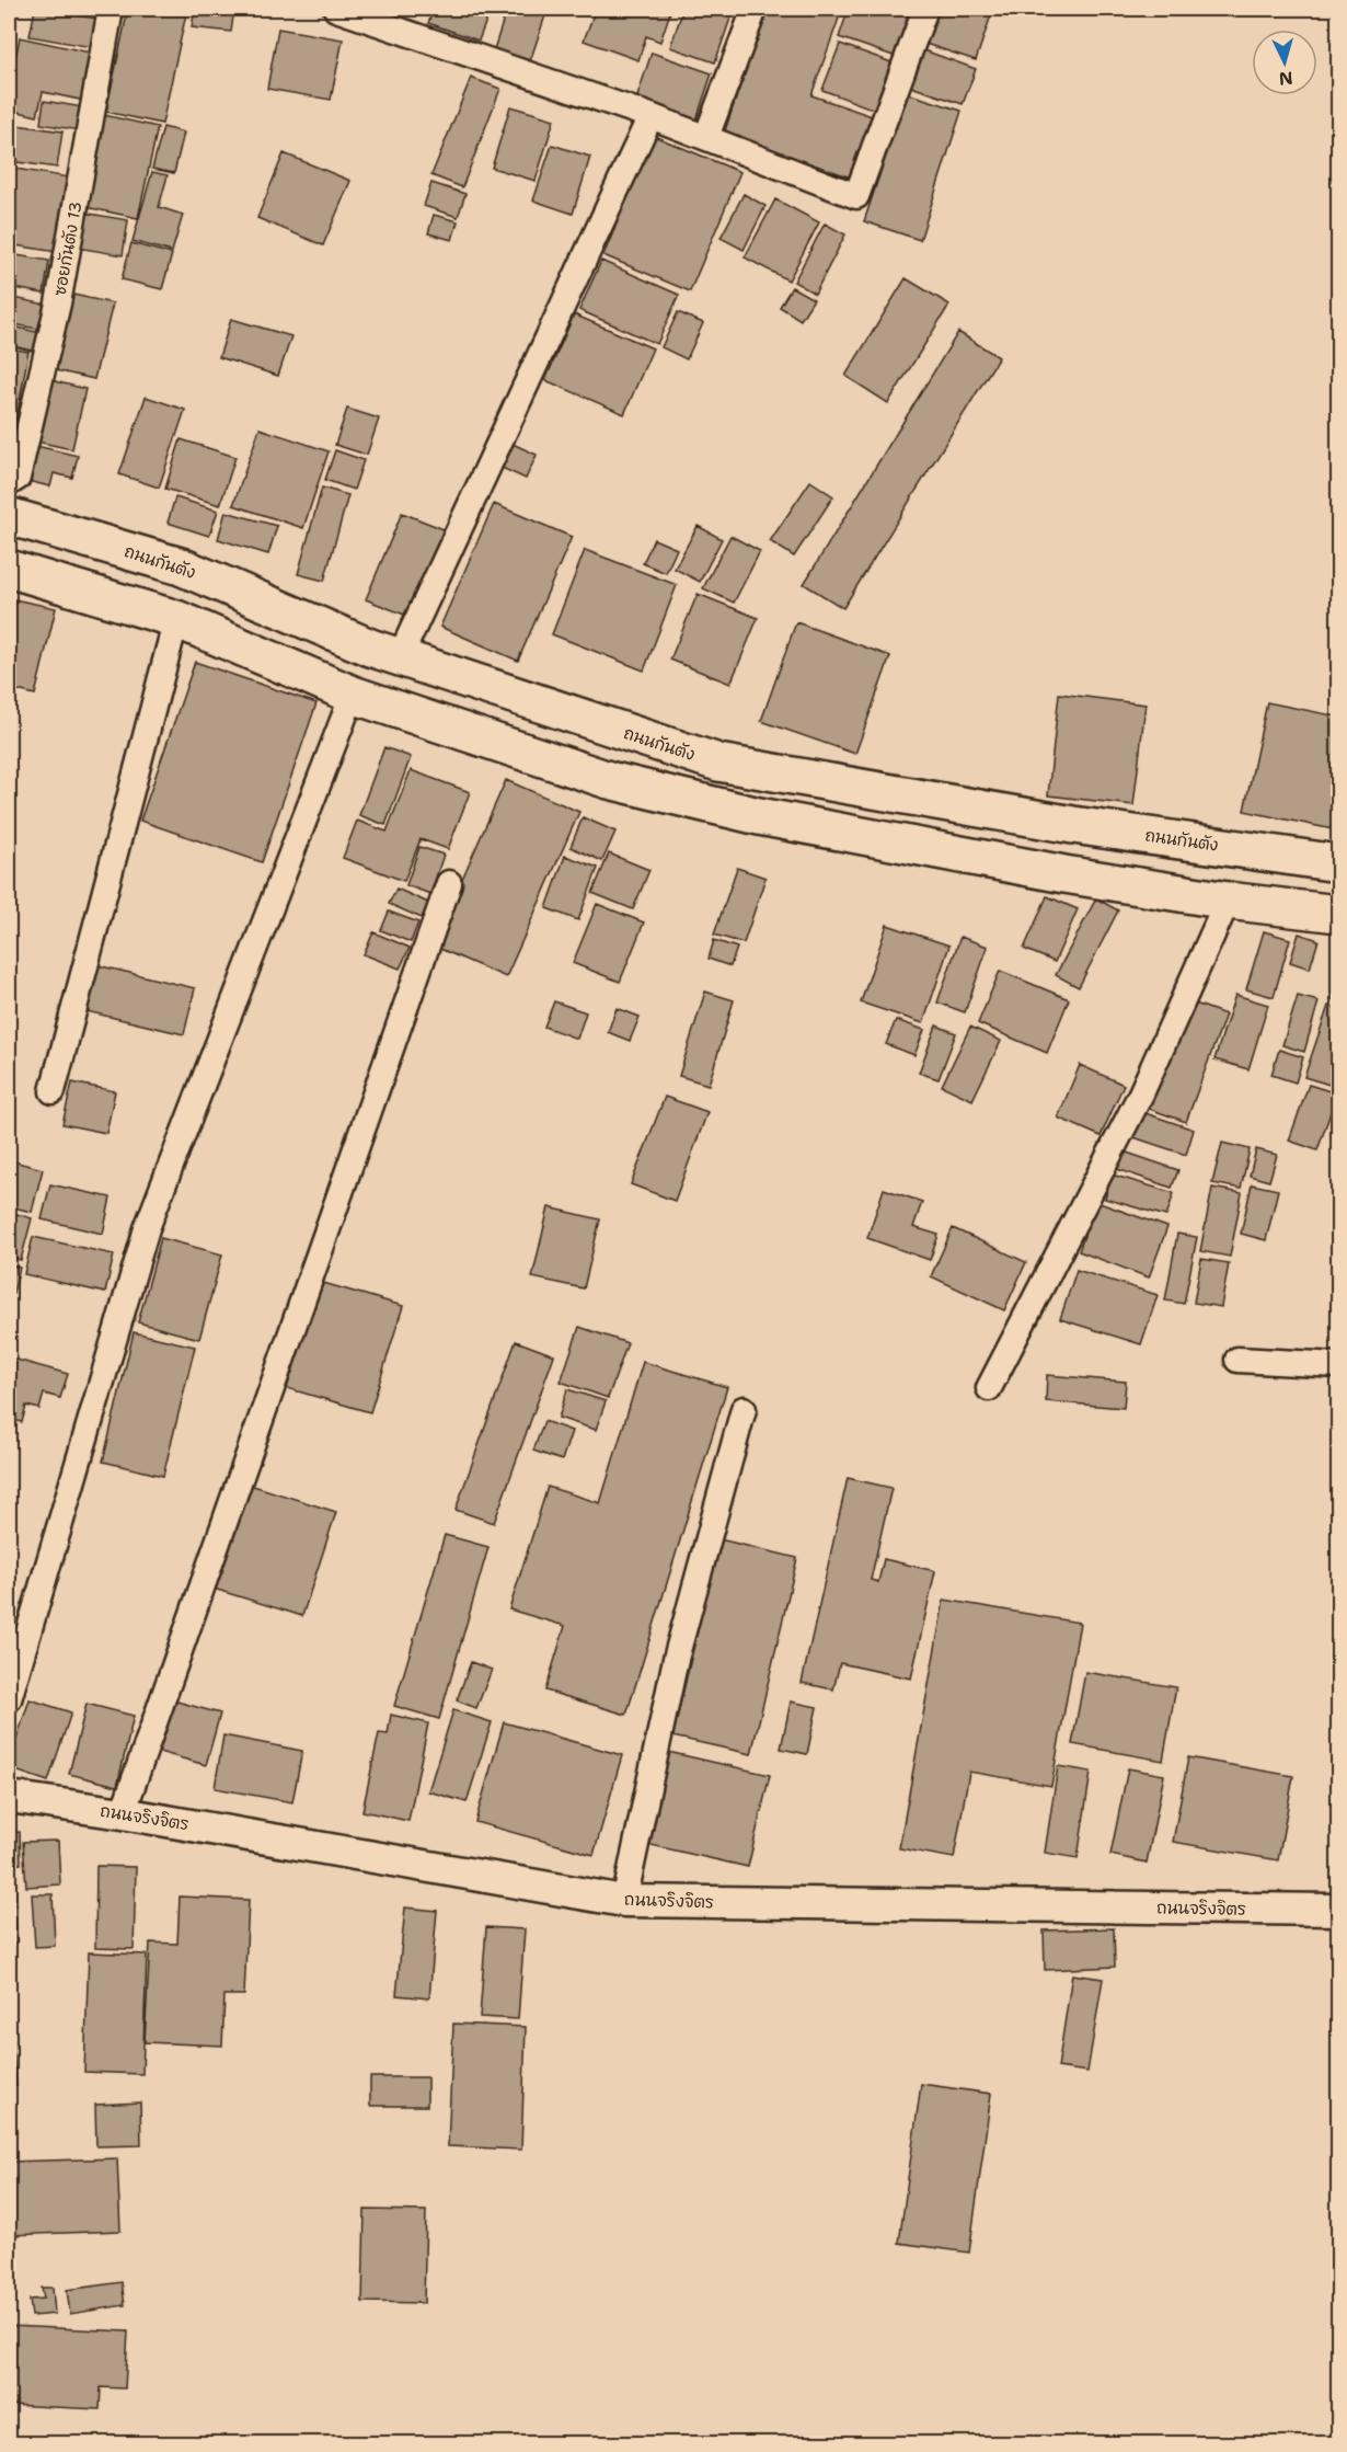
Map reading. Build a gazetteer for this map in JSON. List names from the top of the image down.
{
  "streets": {
    "main road": ["ถนนกันตัง"],
    "street": ["ซอยกันตัง 13", "ถนนจริงจิตร"]
  },
  "north": "bottom"
}
